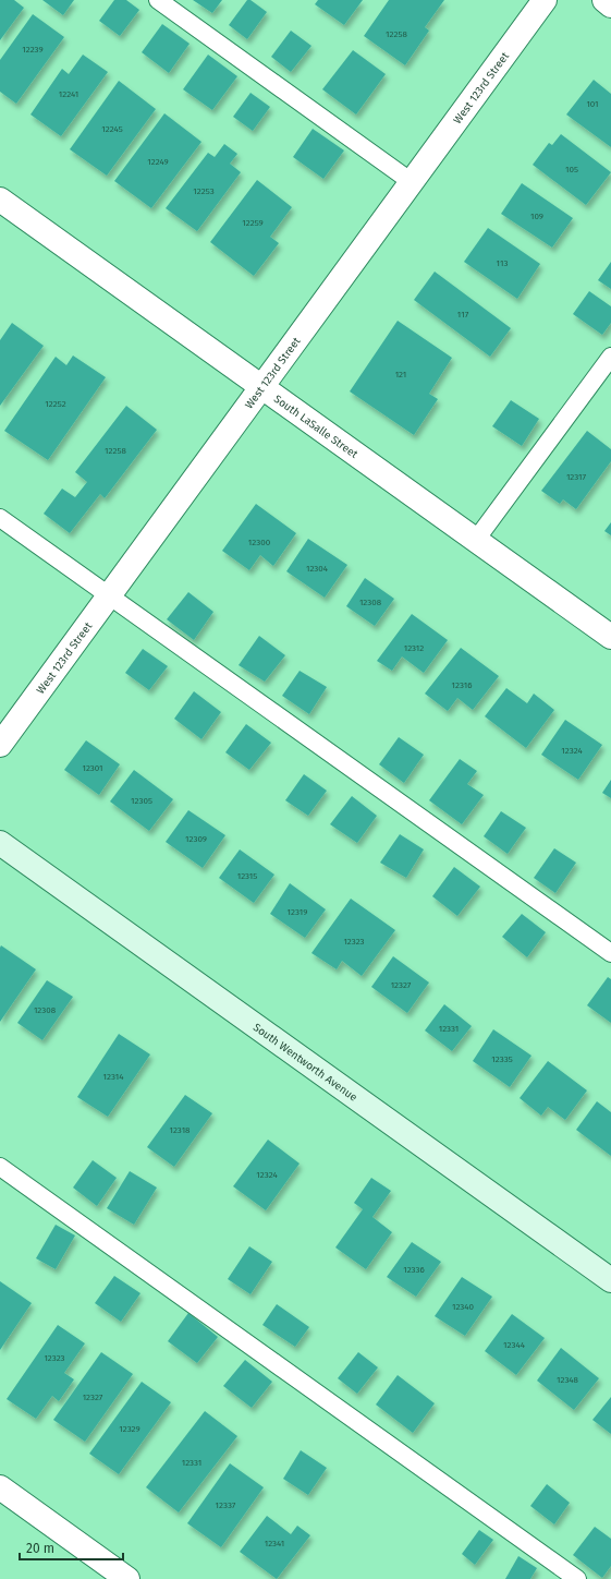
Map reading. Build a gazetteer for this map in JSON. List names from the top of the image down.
{
  "streets": {
    "street": ["West 123rd Street", "South LaSalle Street", "South Wentworth Avenue"]
  },
  "crossings": [
    ["West 123rd Street", "South LaSalle Street"]
  ],
  "house_numbers": [
    "12258",
    "12239",
    "12241",
    "101",
    "12245",
    "12249",
    "105",
    "12253",
    "109",
    "12259",
    "113",
    "117",
    "121",
    "12252",
    "12258",
    "12317",
    "12300",
    "12304",
    "12308",
    "12312",
    "12316",
    "12324",
    "12301",
    "12305",
    "12309",
    "12315",
    "12319",
    "12323",
    "12327",
    "12308",
    "12331",
    "12335",
    "12314",
    "12318",
    "12324",
    "12336",
    "12340",
    "12344",
    "12323",
    "12348",
    "12327",
    "12329",
    "12331",
    "12337",
    "12341"
  ],
  "scale_bar": "20 m"
}
